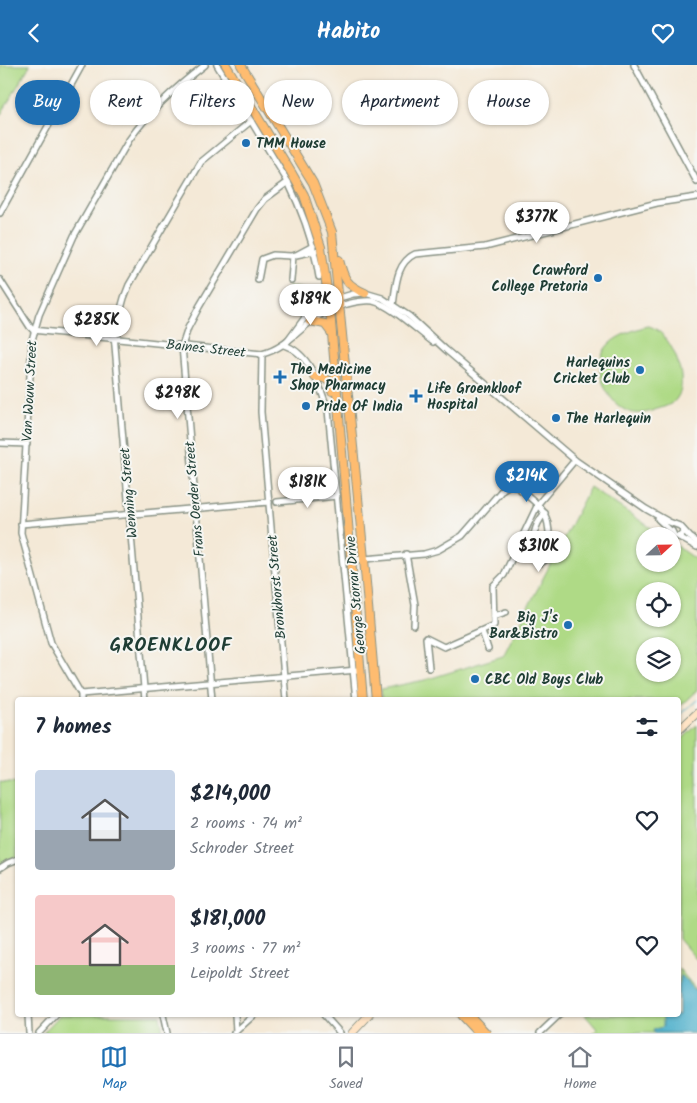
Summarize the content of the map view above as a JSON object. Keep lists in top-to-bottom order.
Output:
{
  "streets": {
    "main road": ["George Storrar Drive"],
    "street": [
      "Baines Street",
      "Van Wouw Street",
      "Wenning Street",
      "Frans Oerder Street",
      "Bronkhorst Street"
    ]
  },
  "crossings": [
    ["Baines Street", "Van Wouw Street"],
    ["Baines Street", "Wenning Street"],
    ["Baines Street", "Frans Oerder Street"],
    ["Baines Street", "Bronkhorst Street"],
    ["Baines Street", "George Storrar Drive"]
  ],
  "districts": ["GROENKLOOF"],
  "places": {
    "other": [
      "TMM House",
      "Crawford College Pretoria",
      "Harlequins Cricket Club",
      "Pride Of India",
      "The Harlequin",
      "Big J's Bar&Bistro",
      "CBC Old Boys Club"
    ],
    "health": ["The Medicine Shop Pharmacy", "Life Groenkloof Hospital"]
  },
  "north": "right",
  "page": {
    "header": "Habito",
    "chip": [
      "Buy",
      "Rent",
      "Filters",
      "New",
      "Apartment",
      "House"
    ],
    "price": [
      "$377K",
      "$189K",
      "$285K",
      "$298K",
      "$214K",
      "$181K",
      "$310K"
    ],
    "heading": "7 homes",
    "list": [
      {
        "name": "$214,000",
        "note": "2 rooms · 74 m² · Schroder Street"
      },
      {
        "name": "$181,000",
        "note": "3 rooms · 77 m² · Leipoldt Street"
      }
    ],
    "tabs": ["Map", "Saved", "Home"]
  }
}
